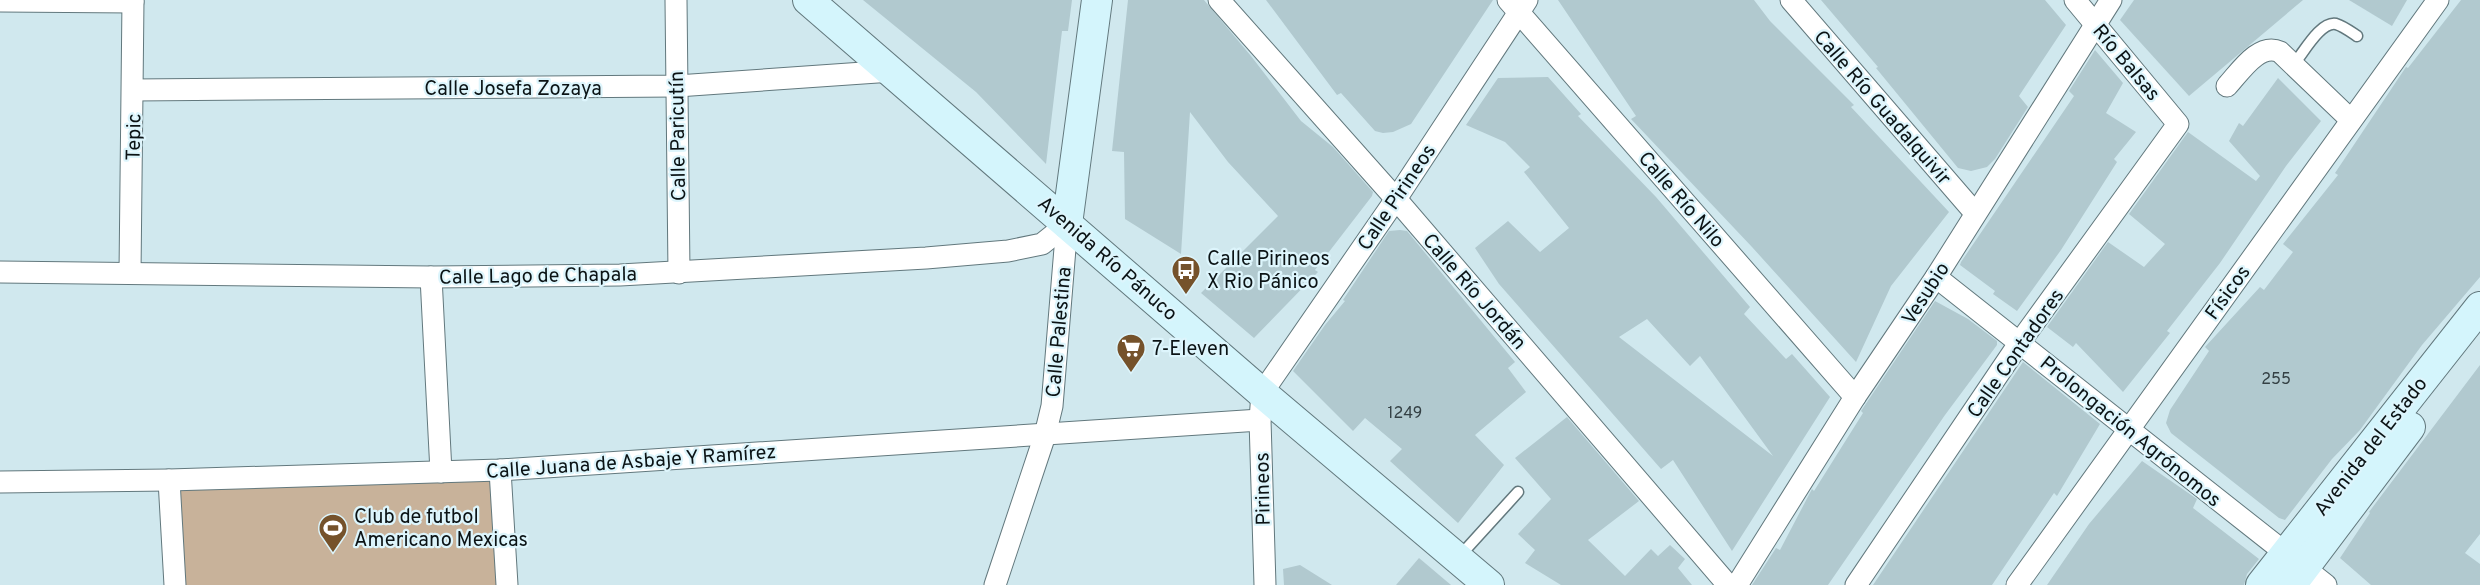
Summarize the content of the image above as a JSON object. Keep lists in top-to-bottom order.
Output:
{
  "streets": {
    "street": [
      "Río Balsas",
      "Calle Josefa Zozaya",
      "Calle Río Guadalquivir",
      "Calle Paricutín",
      "Tepic",
      "Calle Pirineos",
      "Calle Río Nilo",
      "Avenida Río Pánuco",
      "Calle Lago de Chapala",
      "Calle Río Jordán",
      "Físicos",
      "Vesubio",
      "Calle Palestina",
      "Calle Contadores",
      "Prolongación Agrónomos",
      "Avenida del Estado",
      "Calle Juana de Asbaje Y Ramírez",
      "Pirineos"
    ]
  },
  "crossings": [
    ["Río Balsas", "Vesubio"],
    ["Río Balsas", "Calle Contadores"],
    ["Calle Josefa Zozaya", "Calle Paricutín"],
    ["Calle Josefa Zozaya", "Tepic"],
    ["Calle Josefa Zozaya", "Avenida Río Pánuco"],
    ["Calle Río Guadalquivir", "Vesubio"],
    ["Calle Paricutín", "Calle Lago de Chapala"],
    ["Tepic", "Calle Lago de Chapala"],
    ["Calle Pirineos", "Calle Río Nilo"],
    ["Calle Pirineos", "Avenida Río Pánuco"],
    ["Calle Pirineos", "Calle Río Jordán"],
    ["Calle Pirineos", "Calle Juana de Asbaje Y Ramírez"],
    ["Calle Pirineos", "Pirineos"],
    ["Calle Río Nilo", "Vesubio"],
    ["Avenida Río Pánuco", "Calle Lago de Chapala"],
    ["Avenida Río Pánuco", "Calle Palestina"],
    ["Avenida Río Pánuco", "Calle Juana de Asbaje Y Ramírez"],
    ["Avenida Río Pánuco", "Pirineos"],
    ["Calle Lago de Chapala", "Calle Palestina"],
    ["Físicos", "Prolongación Agrónomos"],
    ["Vesubio", "Prolongación Agrónomos"],
    ["Calle Palestina", "Calle Juana de Asbaje Y Ramírez"],
    ["Calle Contadores", "Prolongación Agrónomos"],
    ["Prolongación Agrónomos", "Avenida del Estado"],
    ["Calle Juana de Asbaje Y Ramírez", "Pirineos"]
  ],
  "places": {
    "bus stop": ["Calle Pirineos X Rio Pánico"],
    "supermarket": ["7-Eleven"],
    "sports": ["Club de futbol Americano Mexicas"]
  },
  "house_numbers": ["255", "1249"]
}
